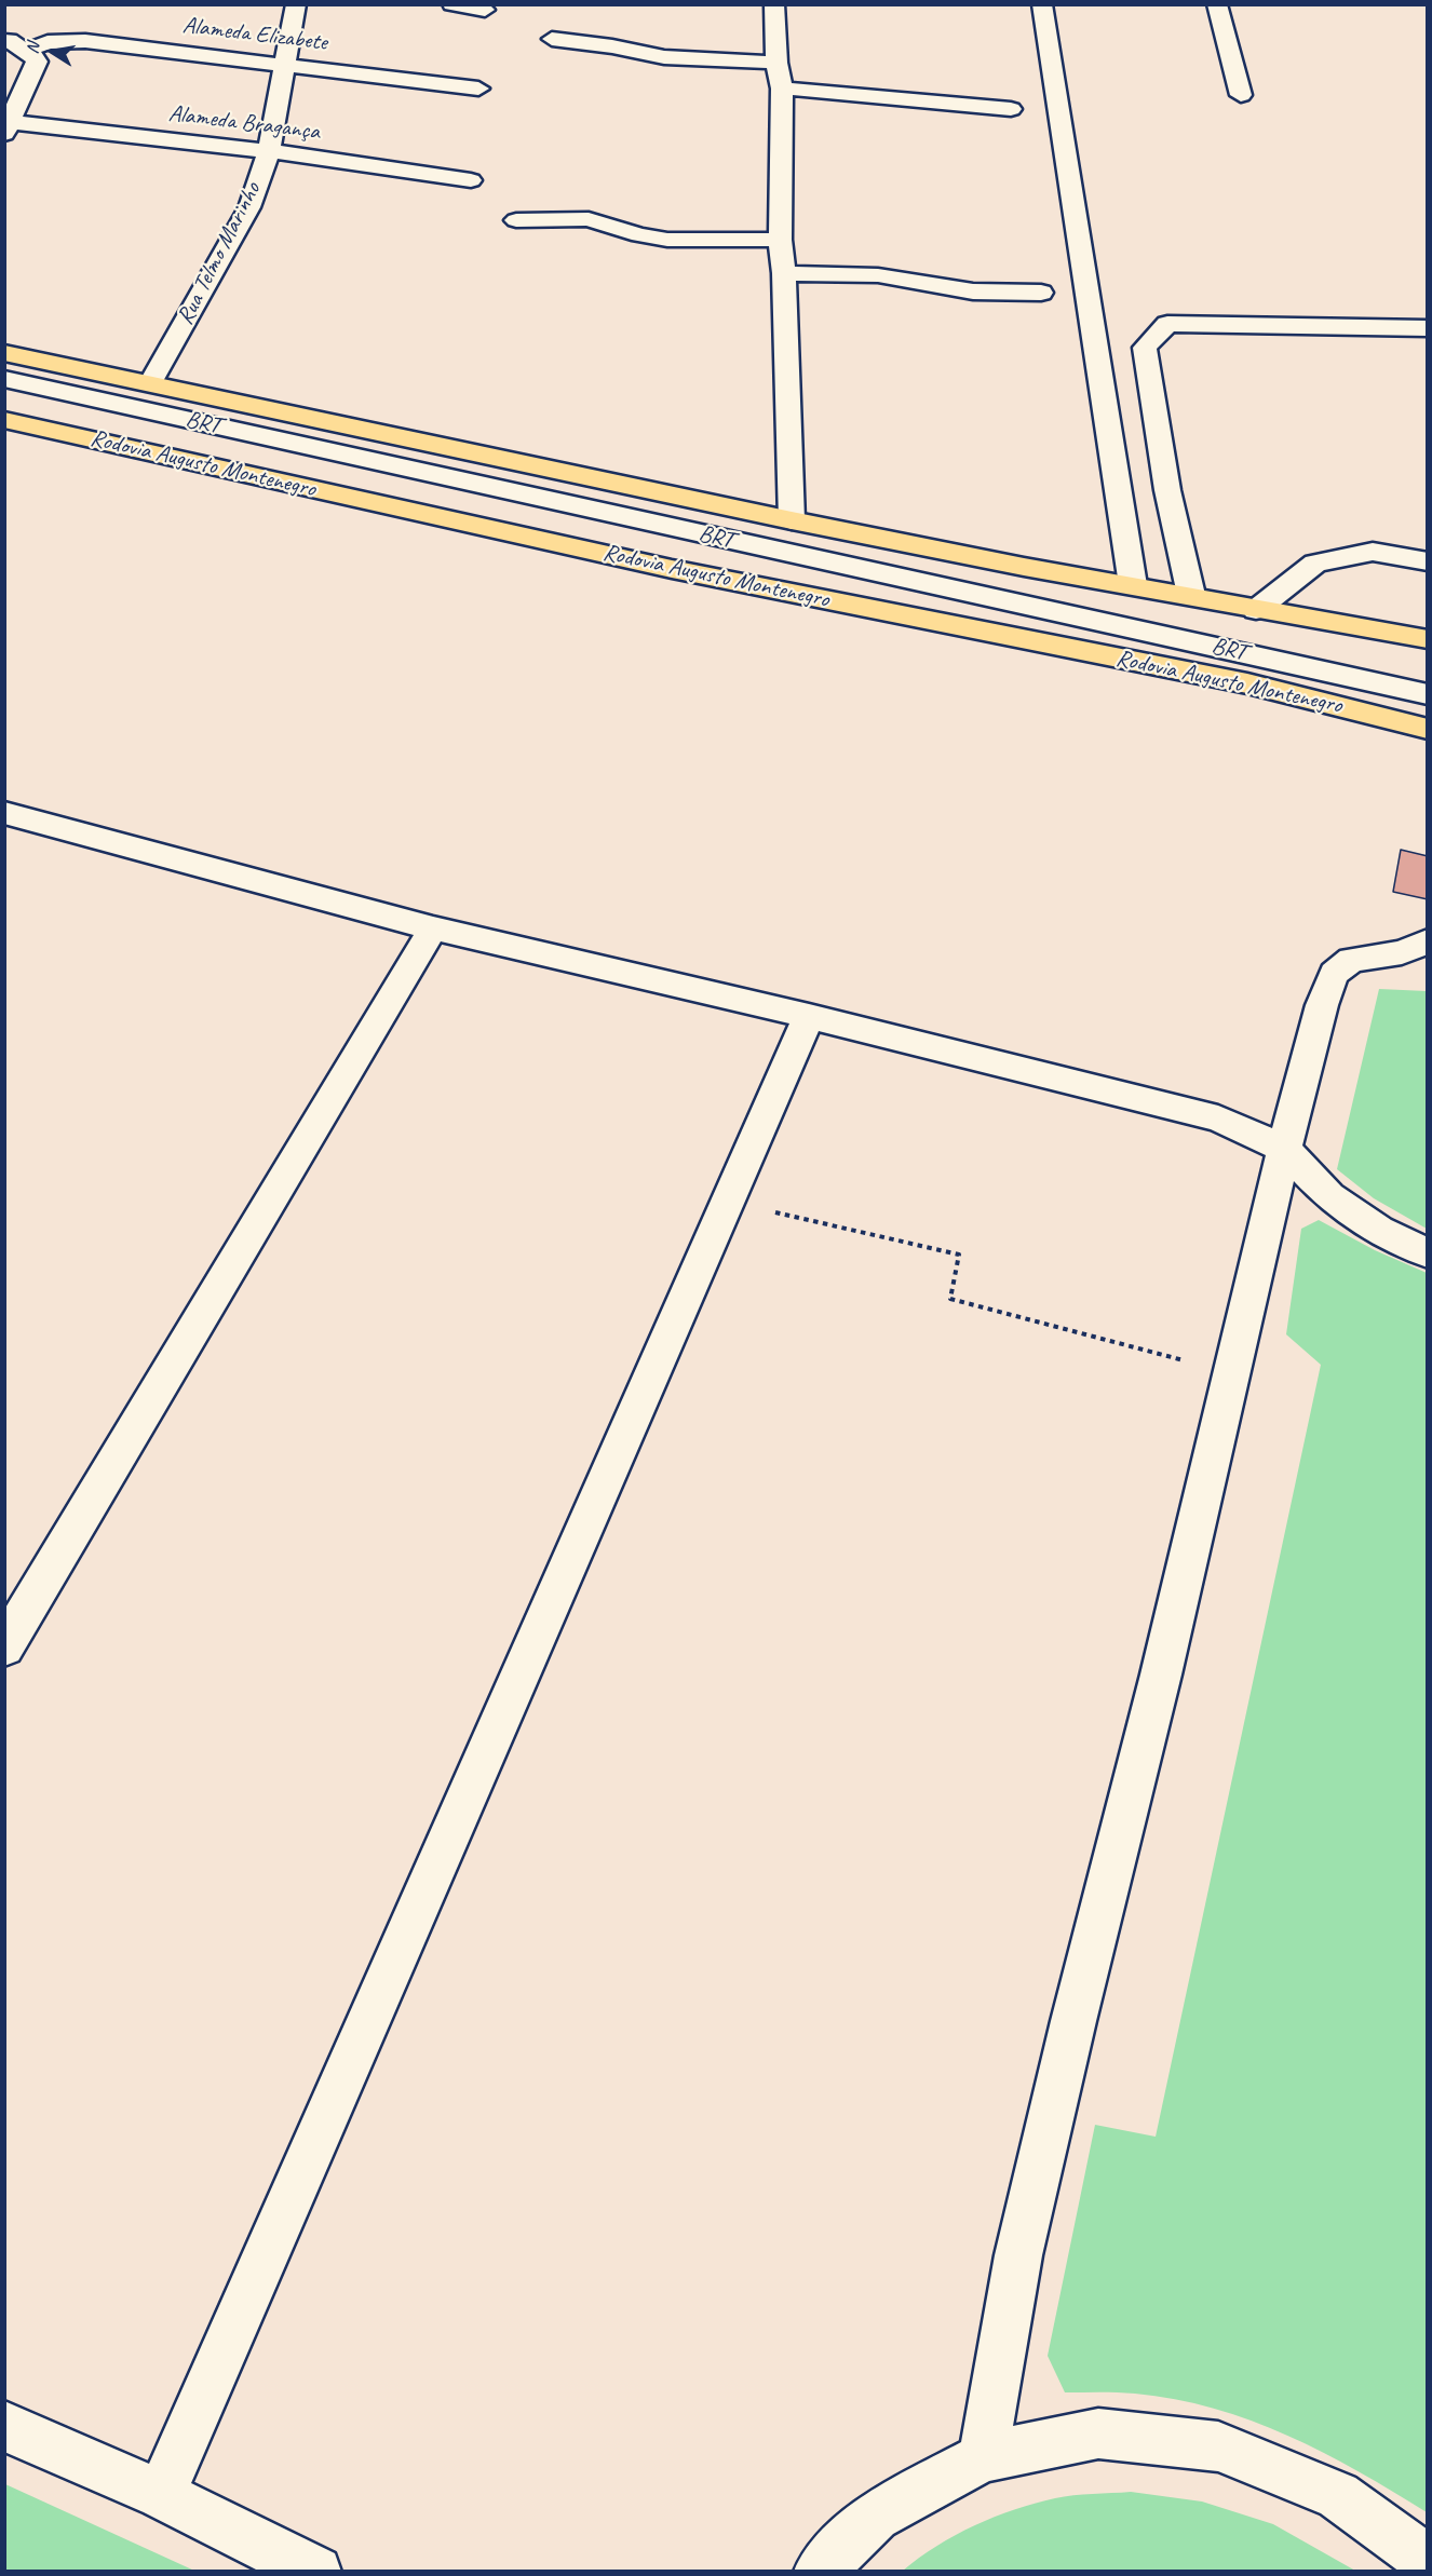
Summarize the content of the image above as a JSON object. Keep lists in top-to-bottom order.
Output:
{
  "streets": {
    "main road": ["Rodovia Augusto Montenegro"],
    "street": [
      "Alameda Elizabete",
      "Alameda Bragança",
      "Rua Telmo Marinho",
      "BRT"
    ]
  },
  "crossings": [
    ["Alameda Elizabete", "Rua Telmo Marinho"],
    ["Alameda Bragança", "Rua Telmo Marinho"]
  ],
  "north": "left"
}
